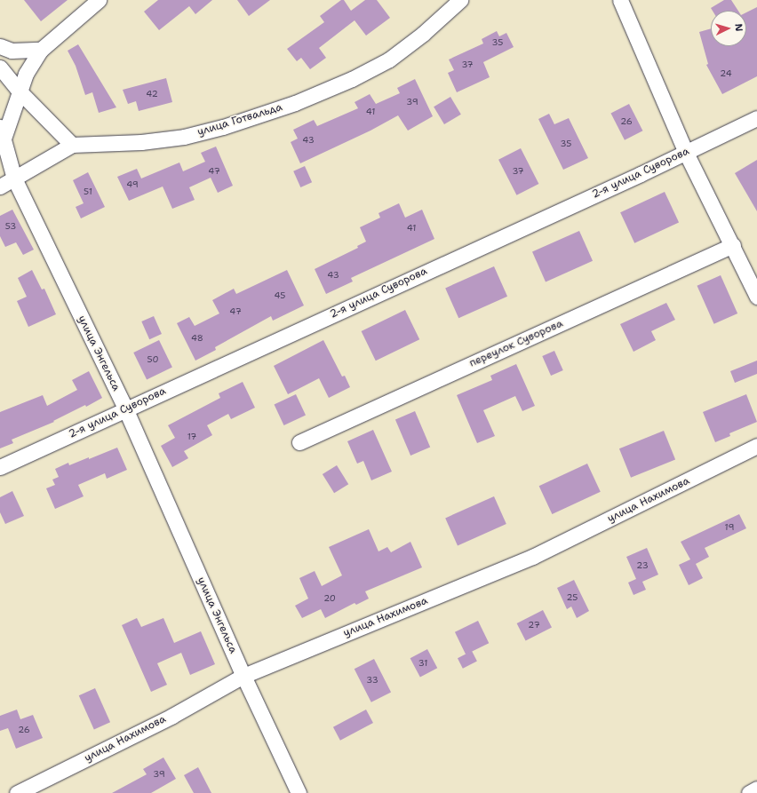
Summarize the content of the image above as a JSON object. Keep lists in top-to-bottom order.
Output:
{
  "streets": {
    "street": [
      "улица Готвальда",
      "2-я улица Суворова",
      "переулок Суворова",
      "улица Энгельса",
      "улица Нахимова"
    ]
  },
  "crossings": [
    ["улица Готвальда", "улица Энгельса"],
    ["2-я улица Суворова", "улица Энгельса"],
    ["улица Энгельса", "улица Нахимова"]
  ],
  "house_numbers": [
    "35",
    "37",
    "24",
    "42",
    "39",
    "41",
    "26",
    "43",
    "35",
    "47",
    "37",
    "49",
    "51",
    "53",
    "41",
    "43",
    "45",
    "47",
    "48",
    "50",
    "17",
    "19",
    "23",
    "25",
    "20",
    "27",
    "31",
    "33",
    "26",
    "39"
  ],
  "north": "right"
}
